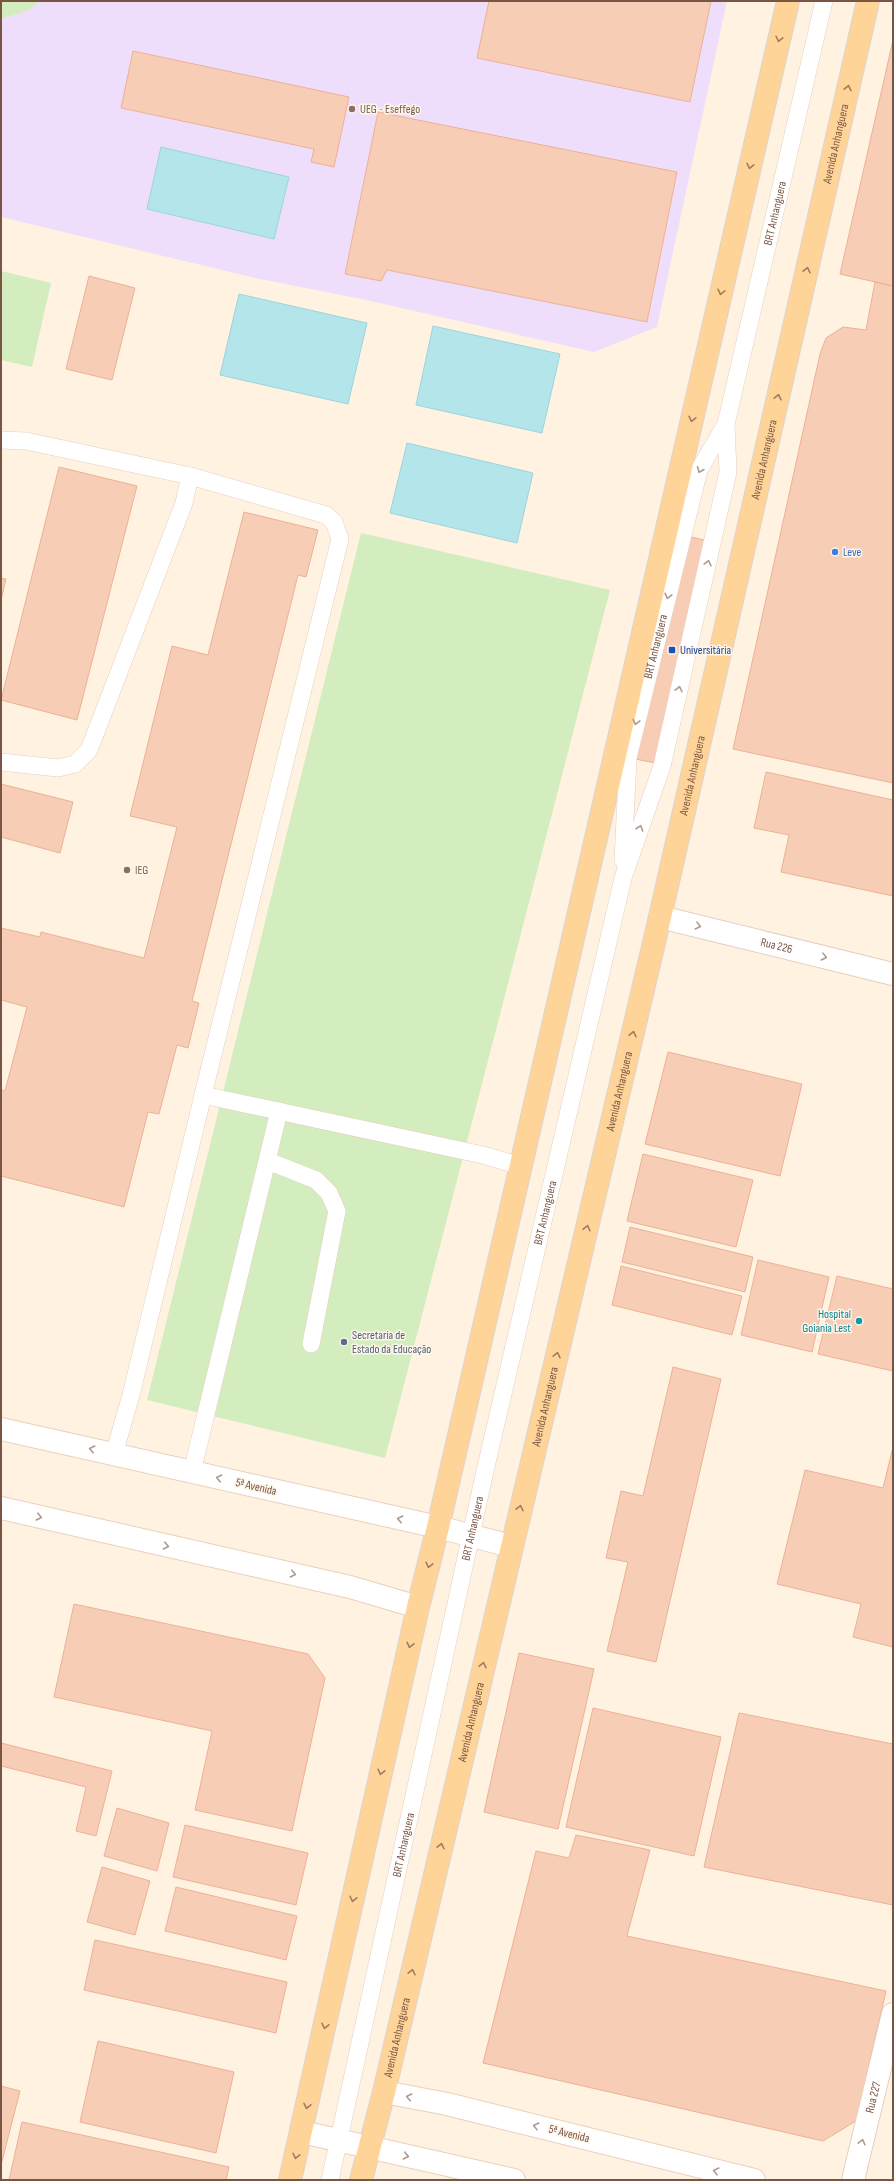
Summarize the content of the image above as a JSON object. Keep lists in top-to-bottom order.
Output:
{
  "streets": {
    "main road": [
      "Avenida Anhanguera",
      "Rua 226",
      "5ª Avenida",
      "Rua 227"
    ],
    "lane": ["BRT Anhanguera"]
  },
  "crossings": [
    ["Avenida Anhanguera", "Rua 226"],
    ["Avenida Anhanguera", "5ª Avenida"],
    ["BRT Anhanguera", "5ª Avenida"]
  ],
  "one_way": ["Rua 226", "Rua 227"],
  "places": {
    "other": [
      "UEG - Eseffego",
      "Leve",
      "IEG",
      "Hospital Goiania Lest",
      "Secretaria de Estado da Educação"
    ],
    "transit": ["Universitária"]
  }
}
